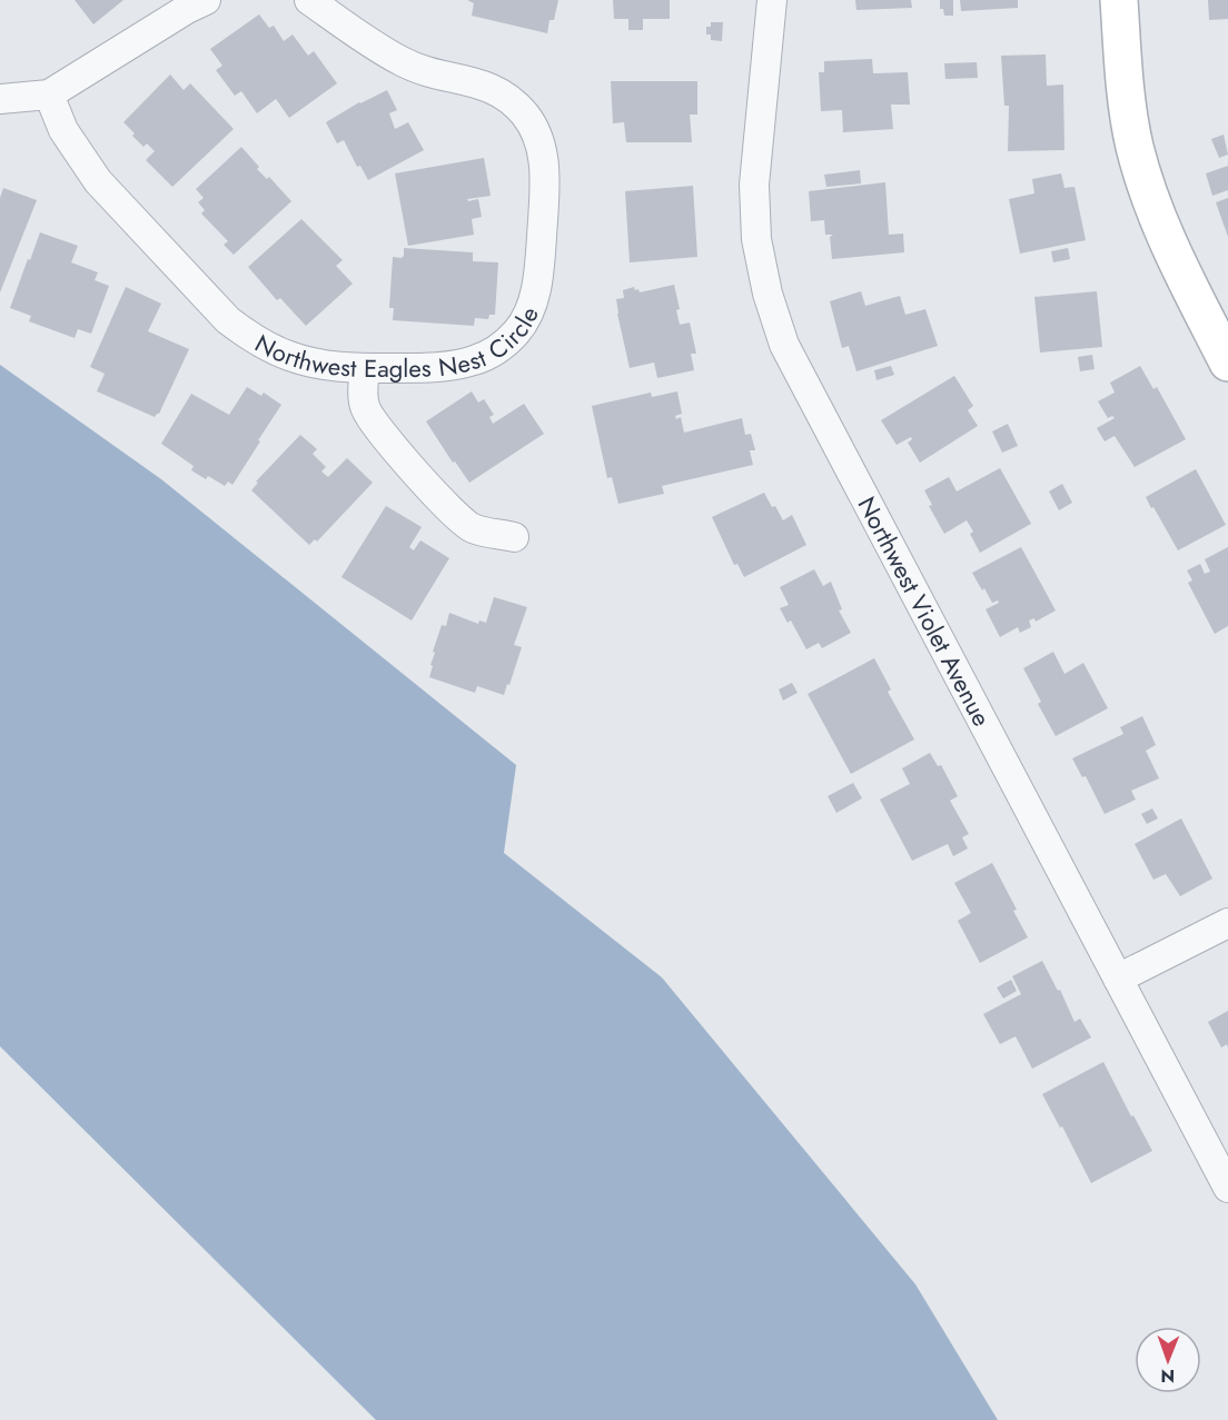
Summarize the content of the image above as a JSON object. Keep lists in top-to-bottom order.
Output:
{
  "streets": {
    "street": ["Northwest Eagles Nest Circle", "Northwest Violet Avenue"]
  },
  "north": "bottom"
}
